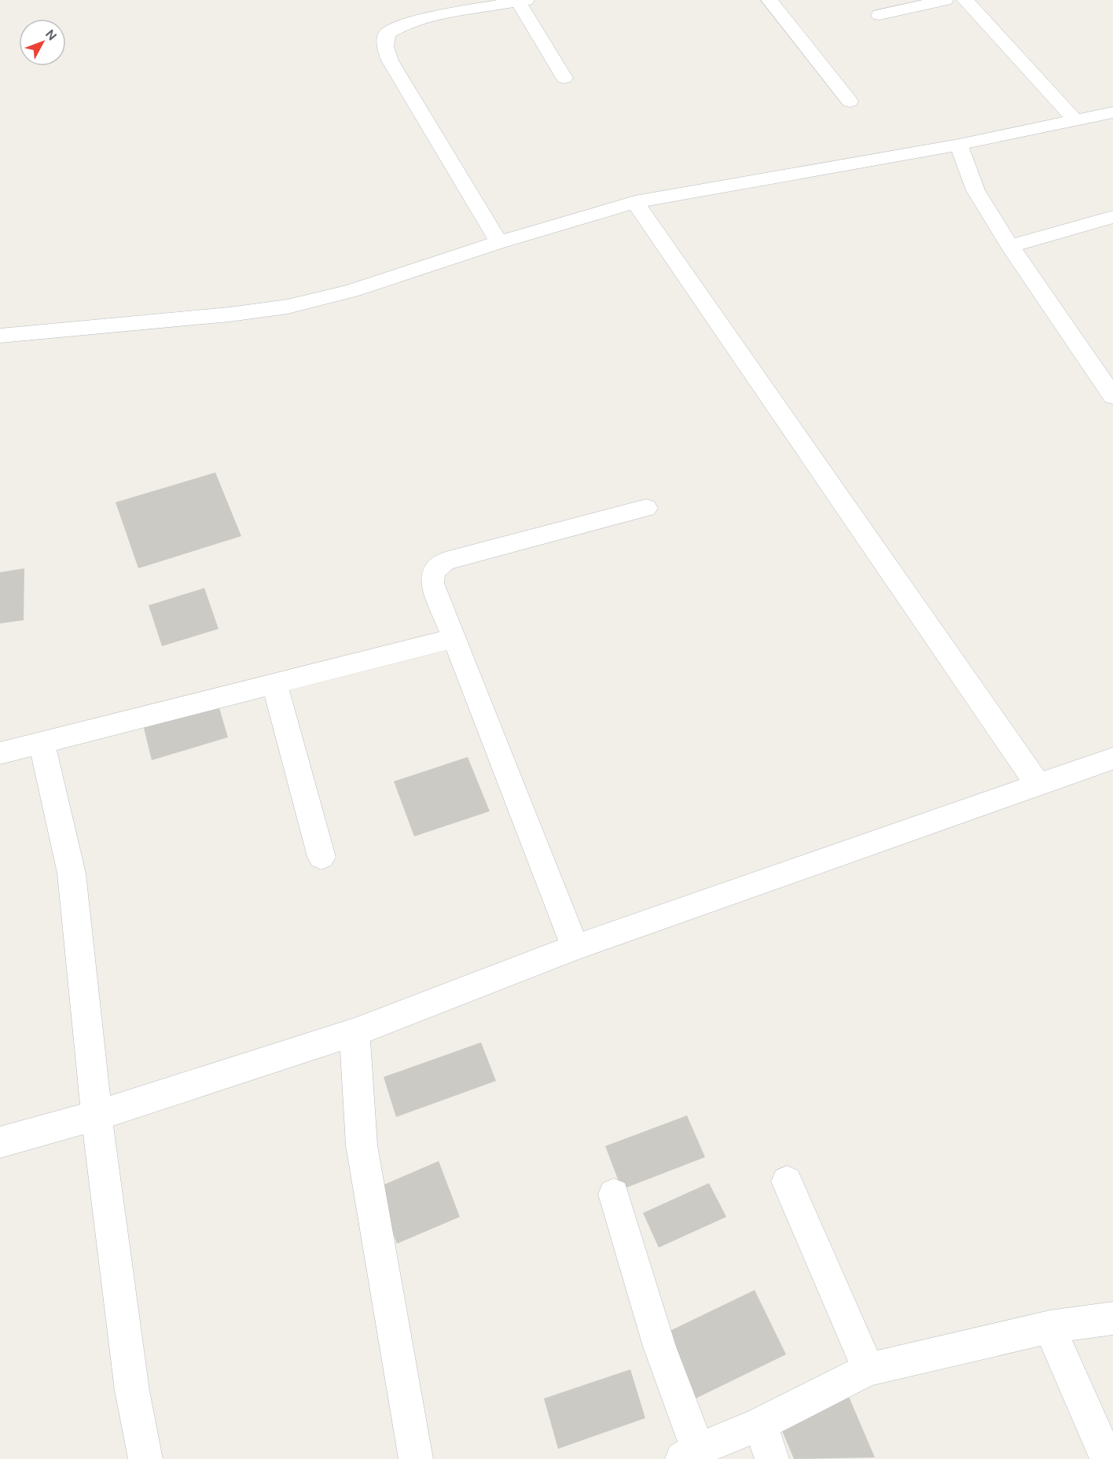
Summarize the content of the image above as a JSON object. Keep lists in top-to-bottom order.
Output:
{
  "north": "top right"
}
